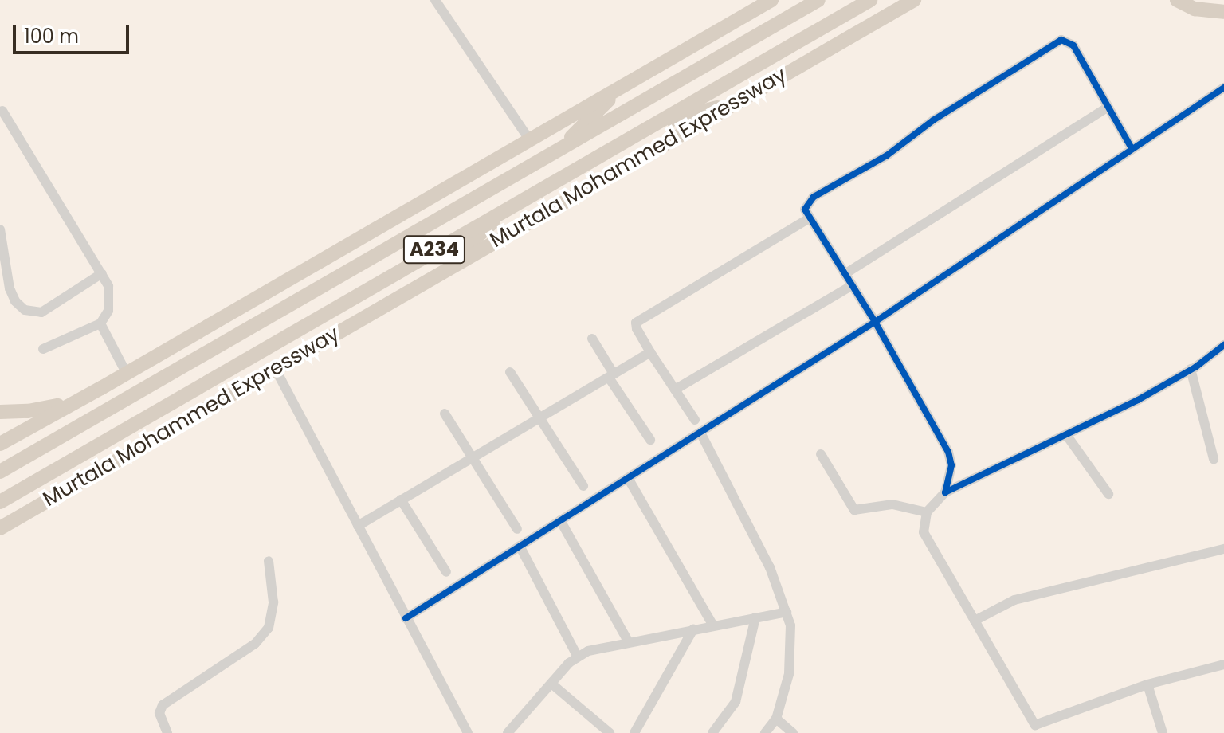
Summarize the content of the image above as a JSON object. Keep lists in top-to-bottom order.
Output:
{
  "streets": {
    "highway": ["Murtala Mohammed Expressway", "A234"]
  },
  "scale_bar": "100 m"
}
